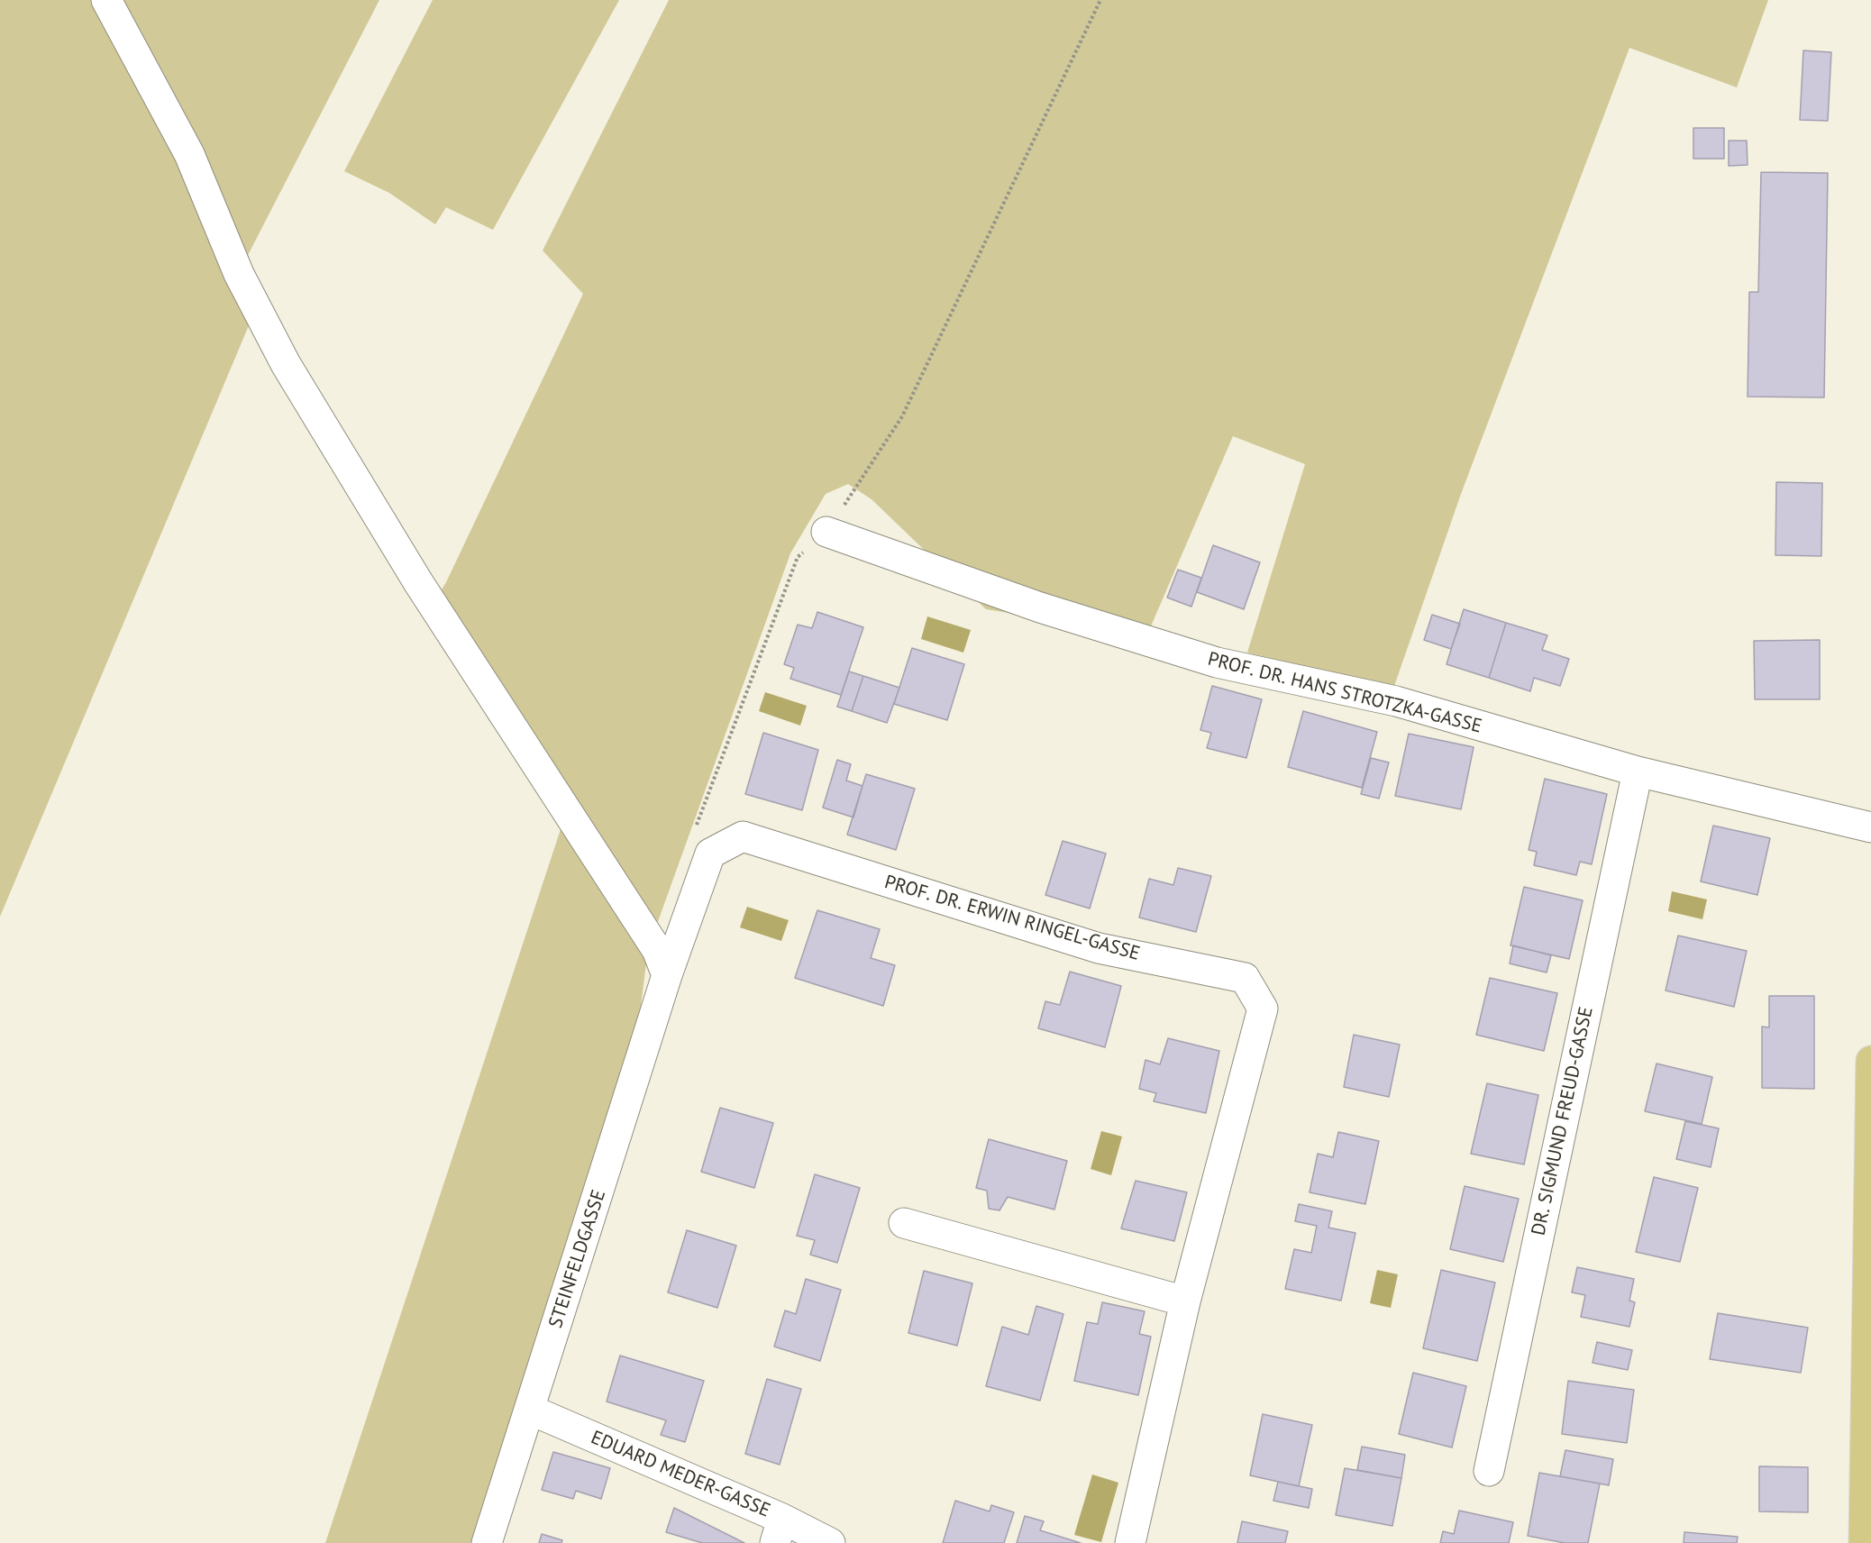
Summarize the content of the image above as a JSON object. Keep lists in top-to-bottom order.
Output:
{
  "streets": {
    "street": [
      "PROF. DR. HANS STROTZKA-GASSE",
      "PROF. DR. ERWIN RINGEL-GASSE",
      "DR. SIGMUND FREUD-GASSE",
      "STEINFELDGASSE",
      "EDUARD MEDER-GASSE"
    ]
  },
  "crossings": [
    ["PROF. DR. HANS STROTZKA-GASSE", "DR. SIGMUND FREUD-GASSE"],
    ["PROF. DR. ERWIN RINGEL-GASSE", "STEINFELDGASSE"],
    ["STEINFELDGASSE", "EDUARD MEDER-GASSE"]
  ]
}
